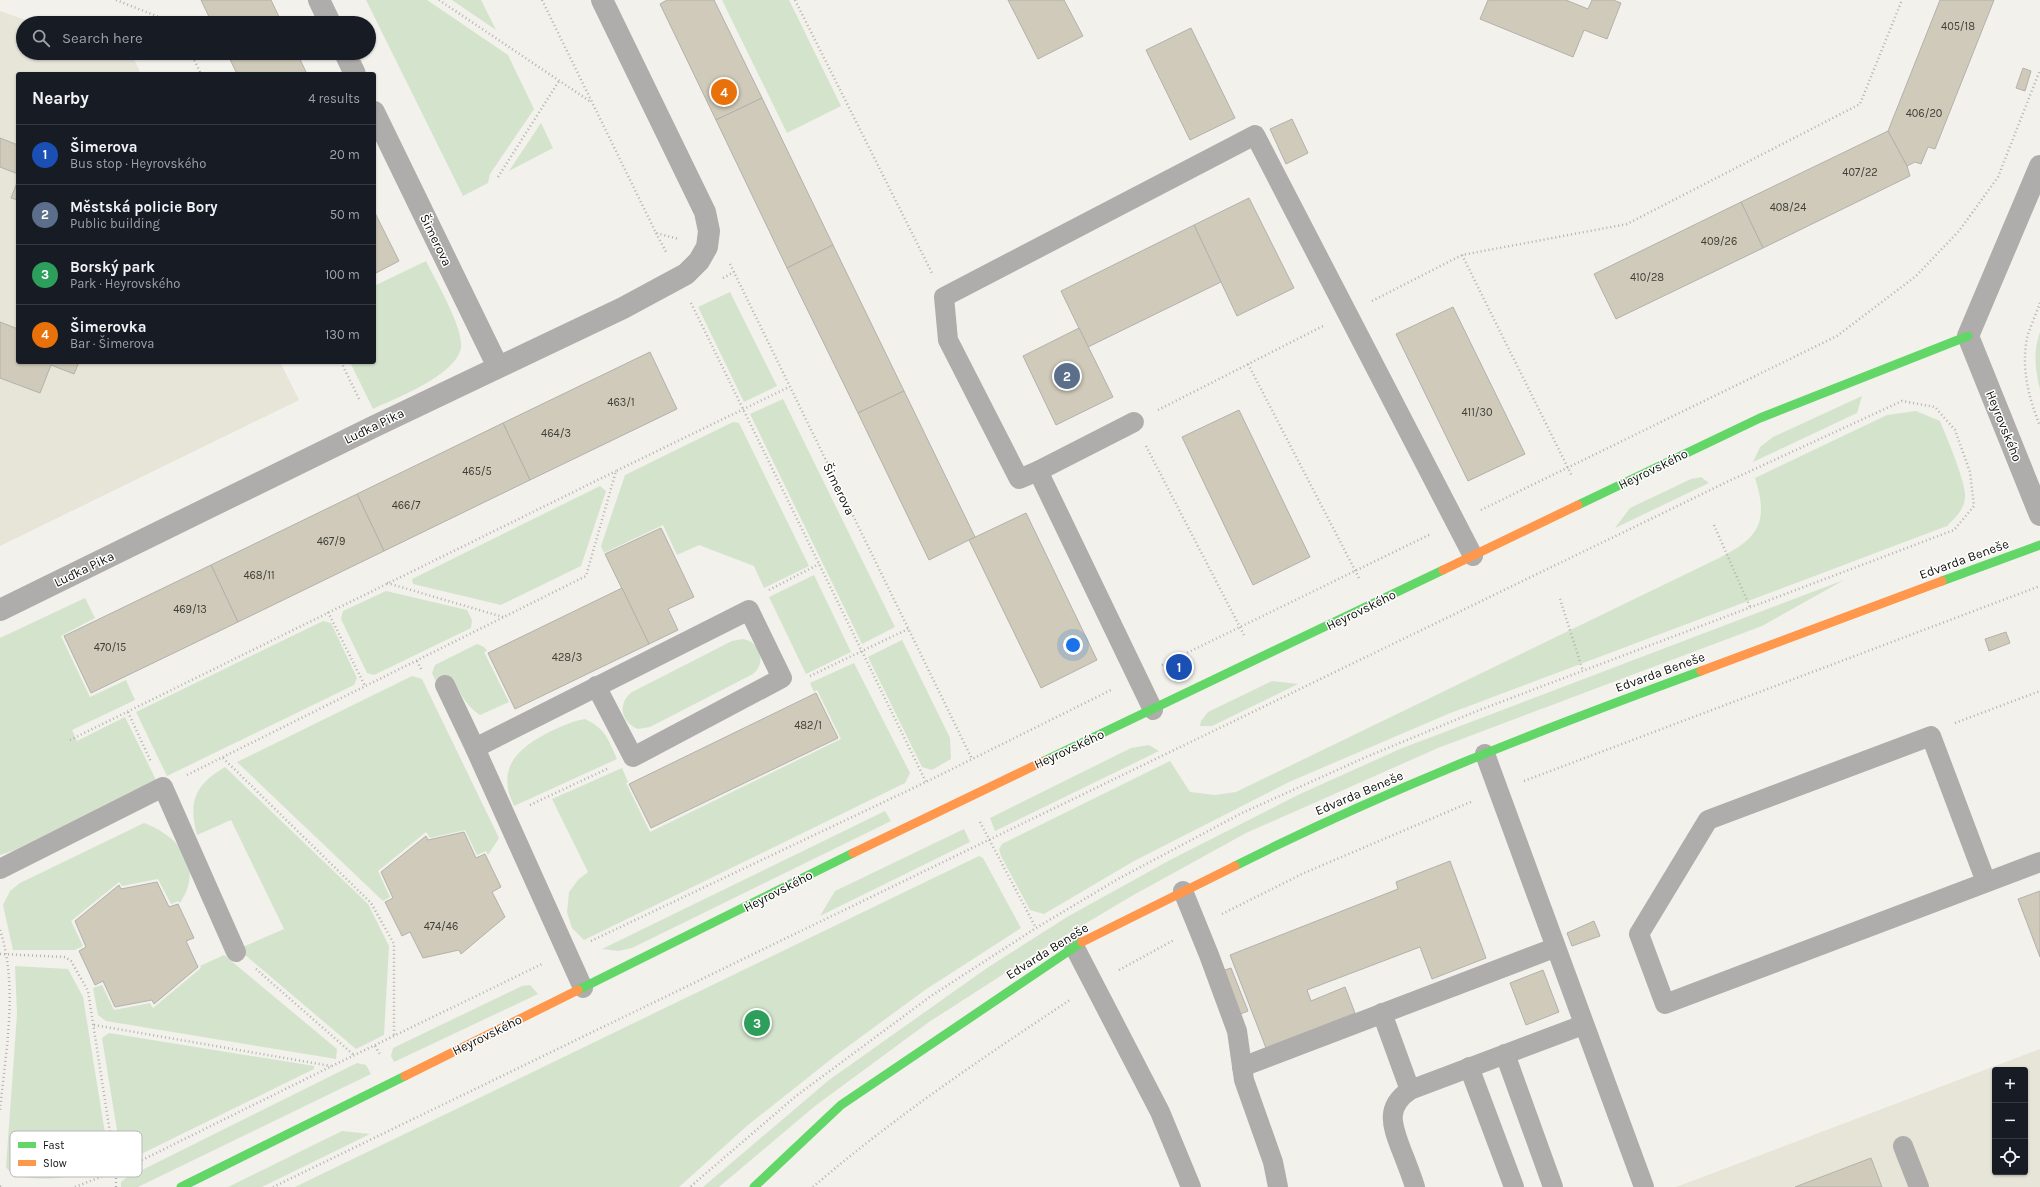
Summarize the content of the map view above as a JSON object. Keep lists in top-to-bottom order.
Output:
{
  "streets": {
    "street": [
      "Šimerova",
      "Luďka Pika",
      "Heyrovského",
      "Edvarda Beneše"
    ]
  },
  "crossings": [
    ["Šimerova", "Luďka Pika"],
    ["Šimerova", "Heyrovského"]
  ],
  "house_numbers": [
    "405/18",
    "406/20",
    "407/22",
    "408/24",
    "409/26",
    "410/28",
    "463/1",
    "411/30",
    "464/3",
    "465/5",
    "466/7",
    "467/9",
    "468/11",
    "469/13",
    "470/15",
    "428/3",
    "482/1",
    "474/46"
  ],
  "legend": ["Fast", "Slow"],
  "page": {
    "search": "Search here",
    "heading": ["Nearby", "4 results"],
    "pins": [
      "4",
      "2",
      "1",
      "3"
    ],
    "list": [
      {
        "mark": "1",
        "name": "Šimerova",
        "note": "Bus stop · Heyrovského",
        "value": "20 m"
      },
      {
        "mark": "2",
        "name": "Městská policie Bory",
        "note": "Public building",
        "value": "50 m"
      },
      {
        "mark": "3",
        "name": "Borský park",
        "note": "Park · Heyrovského",
        "value": "100 m"
      },
      {
        "mark": "4",
        "name": "Šimerovka",
        "note": "Bar · Šimerova",
        "value": "130 m"
      }
    ],
    "map_buttons": ["+", "−"]
  }
}
